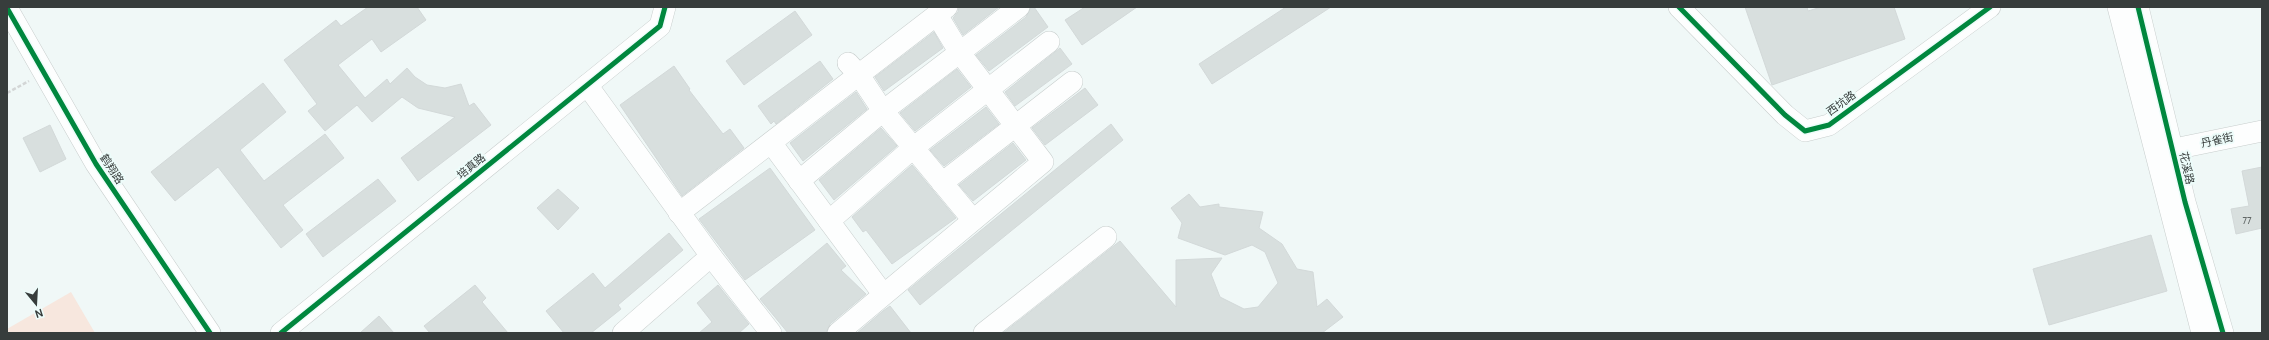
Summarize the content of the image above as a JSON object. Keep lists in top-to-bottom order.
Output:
{
  "streets": {
    "street": [
      "西坑路",
      "丹雀街",
      "培真路",
      "花溪路",
      "鹤翔路"
    ]
  },
  "crossings": [
    ["丹雀街", "花溪路"]
  ],
  "house_numbers": ["77"],
  "north": "bottom"
}
